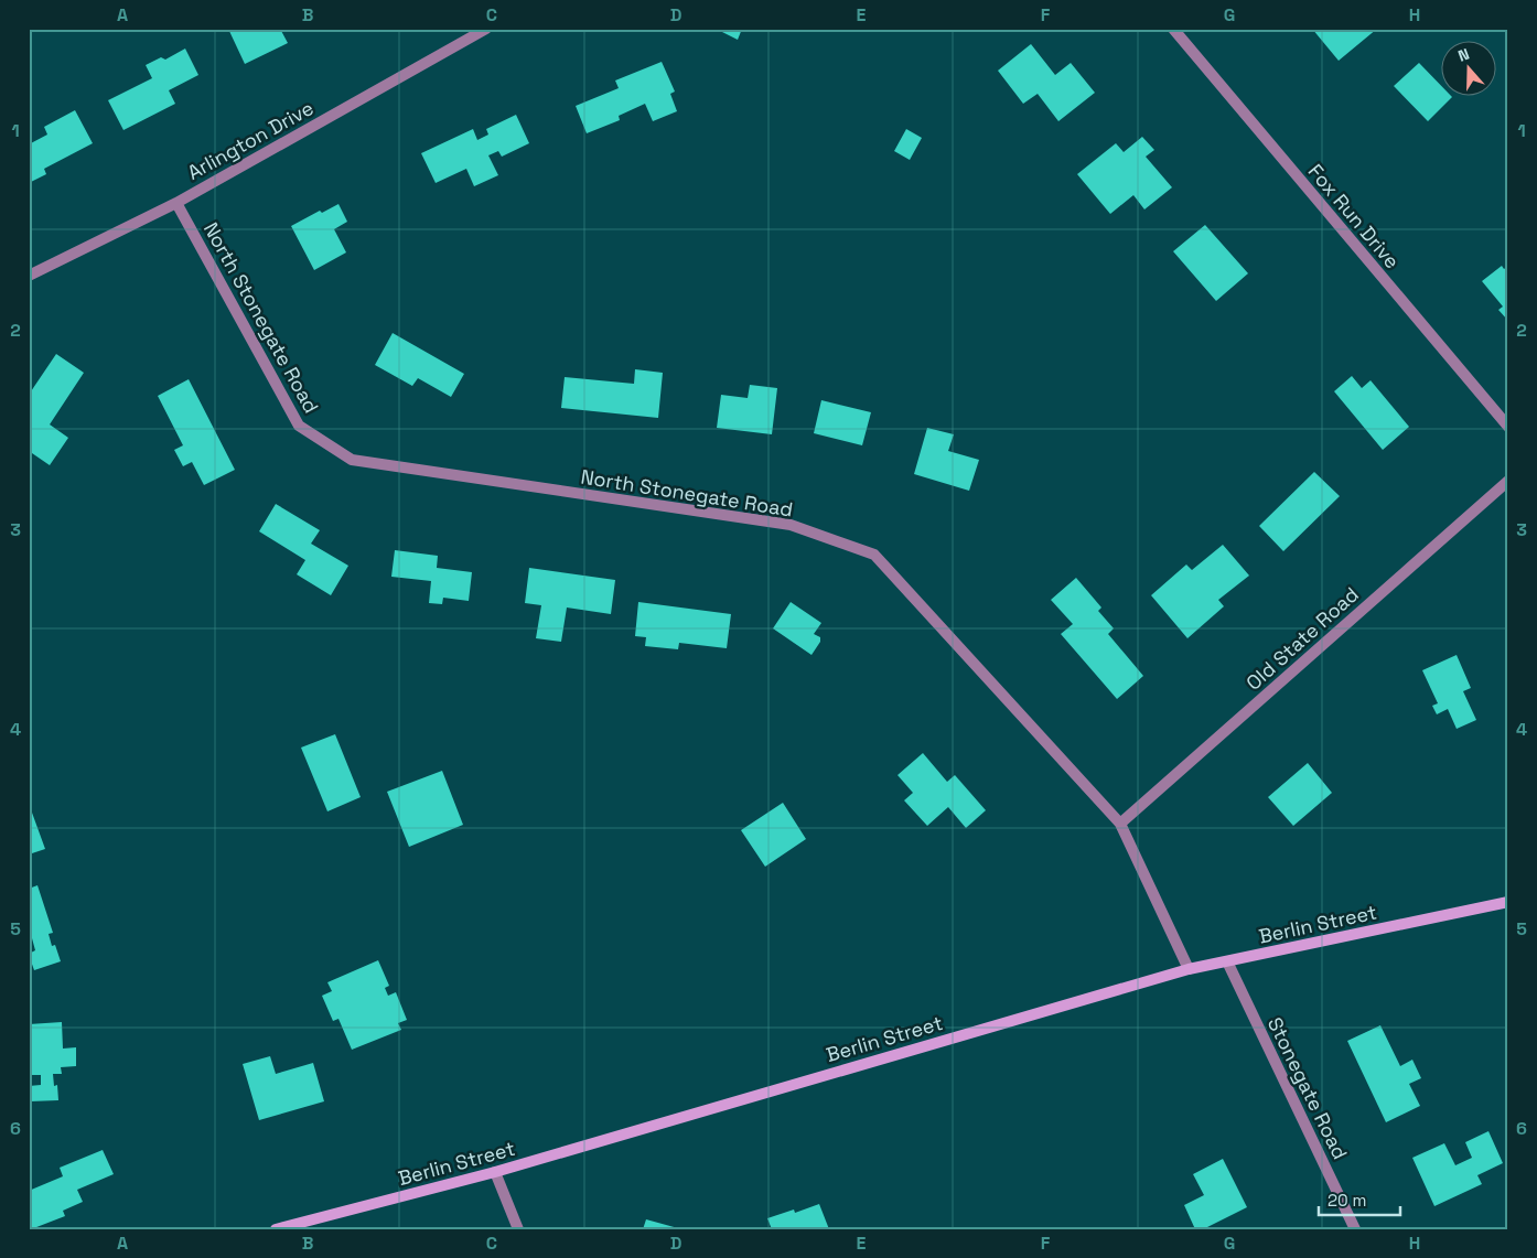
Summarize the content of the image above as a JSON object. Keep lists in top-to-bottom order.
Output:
{
  "streets": {
    "main road": ["Berlin Street"],
    "street": [
      "Arlington Drive",
      "Fox Run Drive",
      "North Stonegate Road",
      "Old State Road",
      "Stonegate Road"
    ]
  },
  "crossings": [
    ["Arlington Drive", "North Stonegate Road"],
    ["North Stonegate Road", "Old State Road"],
    ["North Stonegate Road", "Berlin Street"],
    ["Berlin Street", "Stonegate Road"]
  ],
  "scale_bar": "20 m",
  "north": "top",
  "grid": {
    "columns": [
      "A",
      "B",
      "C",
      "D",
      "E",
      "F",
      "G",
      "H"
    ],
    "rows": [
      "1",
      "2",
      "3",
      "4",
      "5",
      "6"
    ]
  }
}
